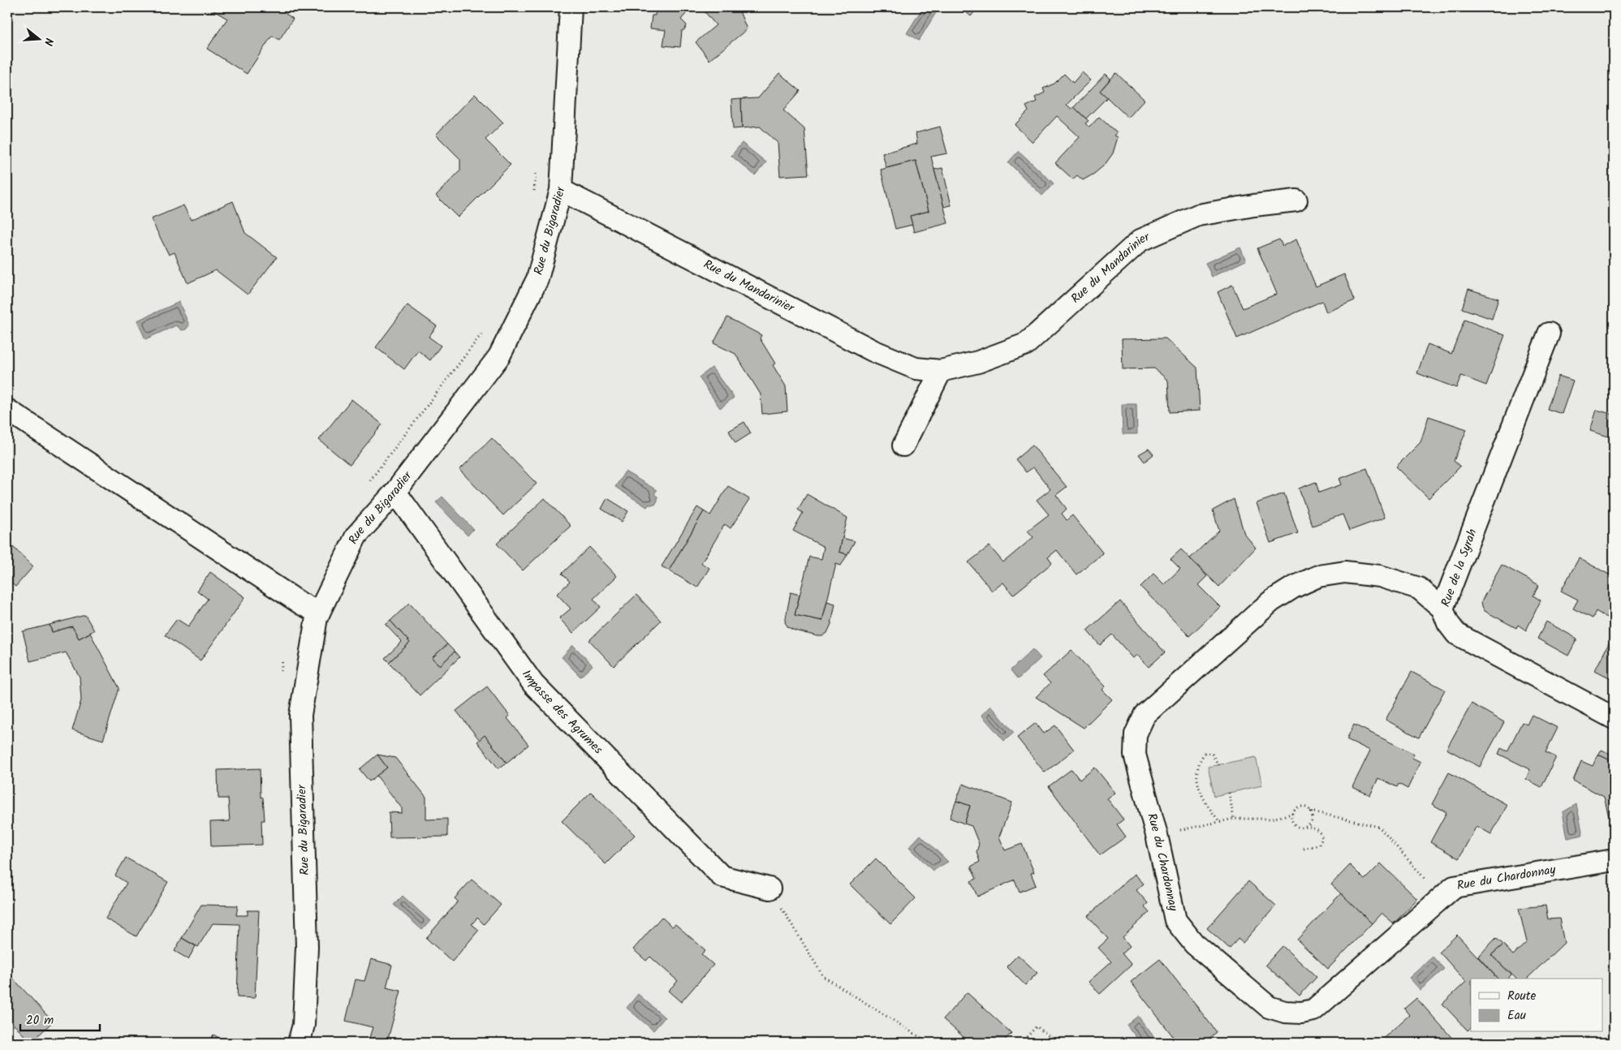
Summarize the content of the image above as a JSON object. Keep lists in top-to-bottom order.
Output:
{
  "streets": {
    "street": [
      "Rue du Bigaradier",
      "Rue du Mandarinier",
      "Rue de la Syrah",
      "Impasse des Agrumes",
      "Rue du Chardonnay"
    ]
  },
  "crossings": [
    ["Rue du Bigaradier", "Rue du Mandarinier"],
    ["Rue du Bigaradier", "Impasse des Agrumes"],
    ["Rue de la Syrah", "Rue du Chardonnay"]
  ],
  "legend": ["Route", "Eau"],
  "scale_bar": "20 m",
  "north": "right"
}
